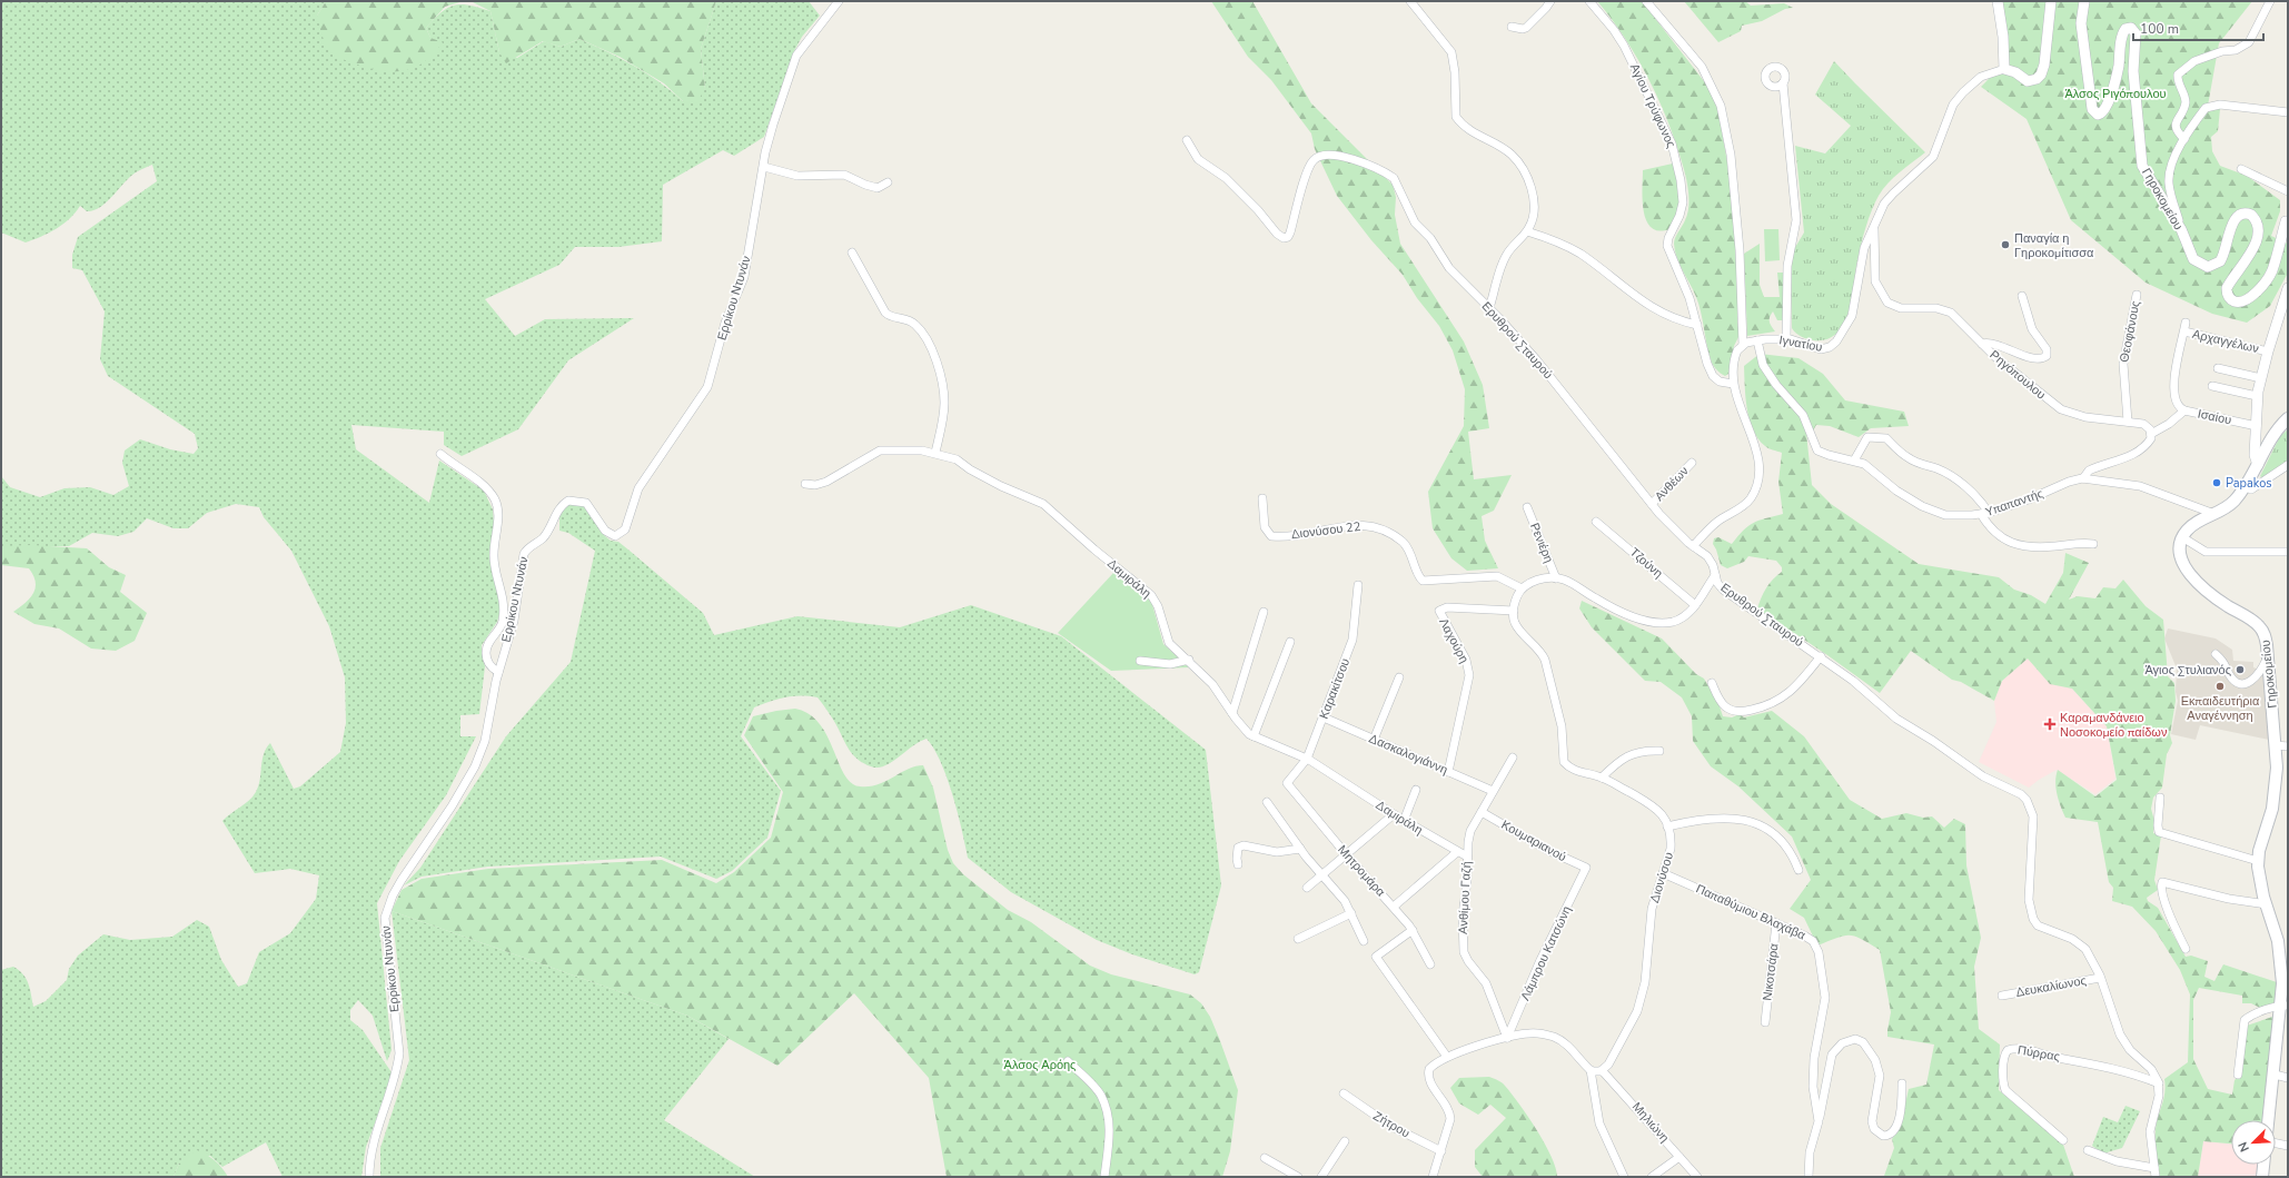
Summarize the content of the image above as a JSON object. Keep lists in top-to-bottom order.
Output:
{
  "streets": {
    "main road": ["Γηροκομείου"],
    "street": [
      "Αγίου Τρύφωνος",
      "Ερρίκου Ντυνάν",
      "Θεοφάνους",
      "Ερυθρού Σταυρού",
      "Αρχαγγέλων",
      "Ιγνατίου",
      "Ρηγόπουλου",
      "Ισαίου",
      "Ανθέων",
      "Υπαπαντής",
      "Διονύσου 22",
      "Ρενιέρη",
      "Τζούνη",
      "Δαμιράλη",
      "Λαχούρη",
      "Καρακίτσου",
      "Δασκαλογιάννη",
      "Κουμαριανού",
      "Μητρομάρα",
      "Διονύσου",
      "Ανθίμου Γαζή",
      "Παπαθύμιου Βλαχάβα",
      "Λάμπρου Κατσώνη",
      "Νικοτσάρα",
      "Δευκαλίωνος",
      "Πύρρας",
      "Μηλιώνη",
      "Ζήτρου"
    ]
  },
  "crossings": [
    ["Θεοφάνους", "Ρηγόπουλου"],
    ["Ερυθρού Σταυρού", "Ανθέων"],
    ["Ερυθρού Σταυρού", "Δευκαλίωνος"],
    ["Ερυθρού Σταυρού", "Πύρρας"],
    ["Αρχαγγέλων", "Ισαίου"],
    ["Ιγνατίου", "Ρηγόπουλου"],
    ["Ιγνατίου", "Υπαπαντής"],
    ["Ρηγόπουλου", "Ισαίου"],
    ["Δαμιράλη", "Καρακίτσου"],
    ["Δαμιράλη", "Ανθίμου Γαζή"],
    ["Λαχούρη", "Δασκαλογιάννη"],
    ["Λαχούρη", "Διονύσου"],
    ["Καρακίτσου", "Δασκαλογιάννη"],
    ["Καρακίτσου", "Μητρομάρα"],
    ["Δασκαλογιάννη", "Ανθίμου Γαζή"],
    ["Κουμαριανού", "Ανθίμου Γαζή"],
    ["Κουμαριανού", "Λάμπρου Κατσώνη"],
    ["Διονύσου", "Παπαθύμιου Βλαχάβα"],
    ["Διονύσου", "Μηλιώνη"],
    ["Ανθίμου Γαζή", "Λάμπρου Κατσώνη"],
    ["Παπαθύμιου Βλαχάβα", "Νικοτσάρα"]
  ],
  "parks": ["Άλσος Ριγόπουλου", "Άλσος Αρόης"],
  "places": {
    "other": [
      "Παναγία η Γηροκομίτισσα",
      "Papakos",
      "Άγιος Στυλιανός",
      "Εκπαιδευτήρια Αναγέννηση"
    ],
    "health": ["Καραμανδάνειο Νοσοκομείο παίδων"]
  },
  "scale_bar": "100 m",
  "north": "bottom left"
}
